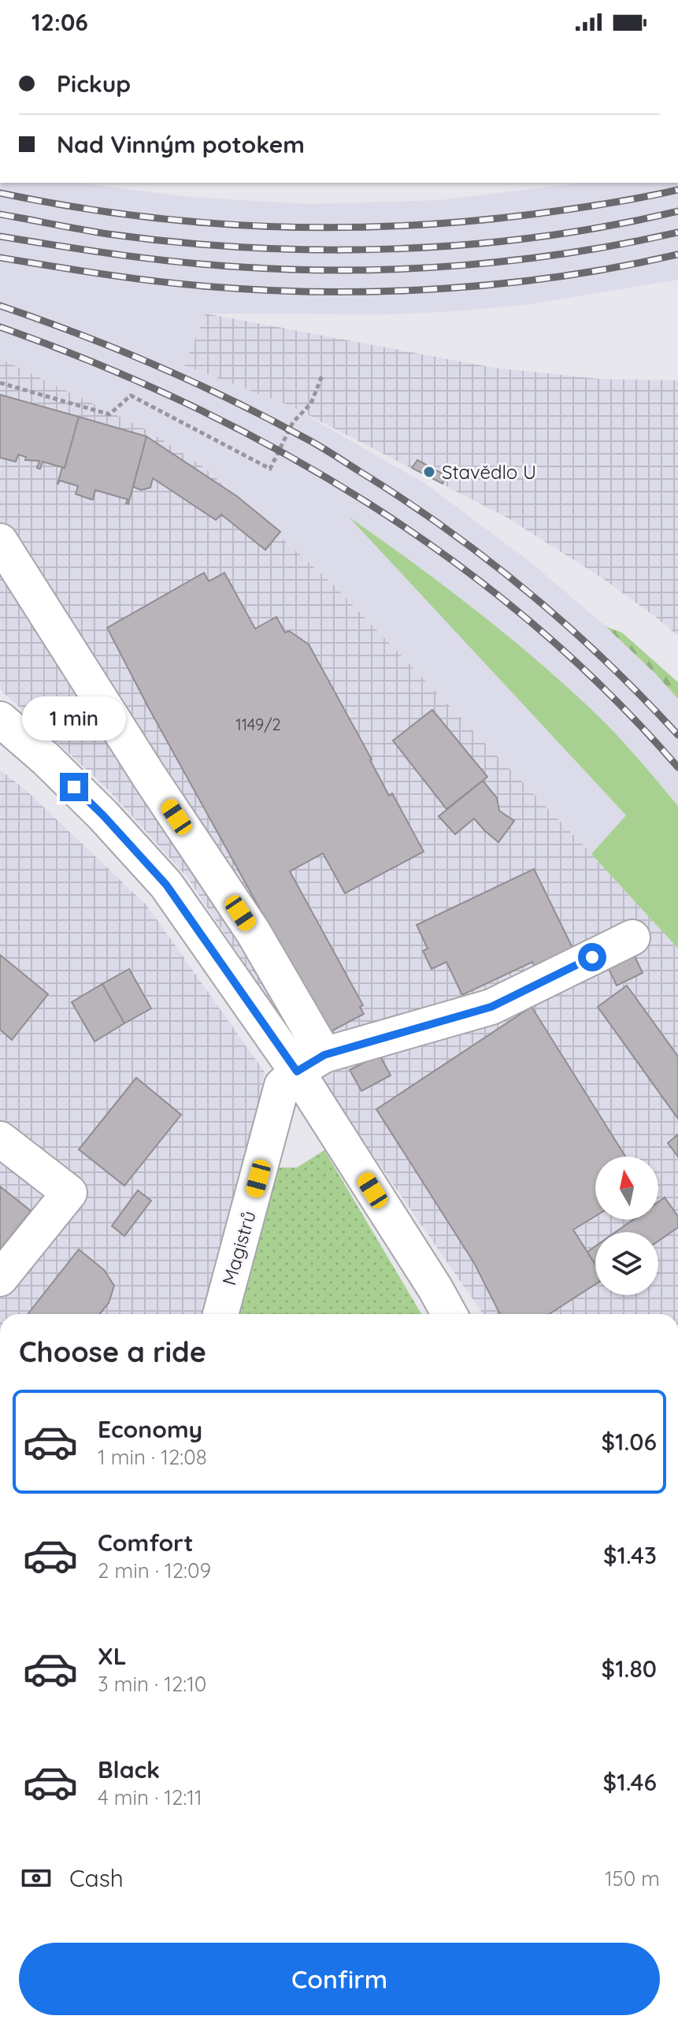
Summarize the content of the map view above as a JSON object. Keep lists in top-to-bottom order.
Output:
{
  "streets": {
    "street": ["Magistrů"]
  },
  "places": ["Stavědlo U"],
  "house_numbers": ["1149/2"],
  "north": "top",
  "page": {
    "status": "12:06",
    "banner": ["Pickup", "Nad Vinným potokem"],
    "bubble": "1 min",
    "heading": "Choose a ride",
    "list": [
      {
        "name": "Economy",
        "note": "1 min · 12:08",
        "value": "$1.06"
      },
      {
        "name": "Comfort",
        "note": "2 min · 12:09",
        "value": "$1.43"
      },
      {
        "name": "XL",
        "note": "3 min · 12:10",
        "value": "$1.80"
      },
      {
        "name": "Black",
        "note": "4 min · 12:11",
        "value": "$1.46"
      }
    ],
    "pay": ["Cash", "150 m"],
    "buttons": "Confirm"
  }
}
